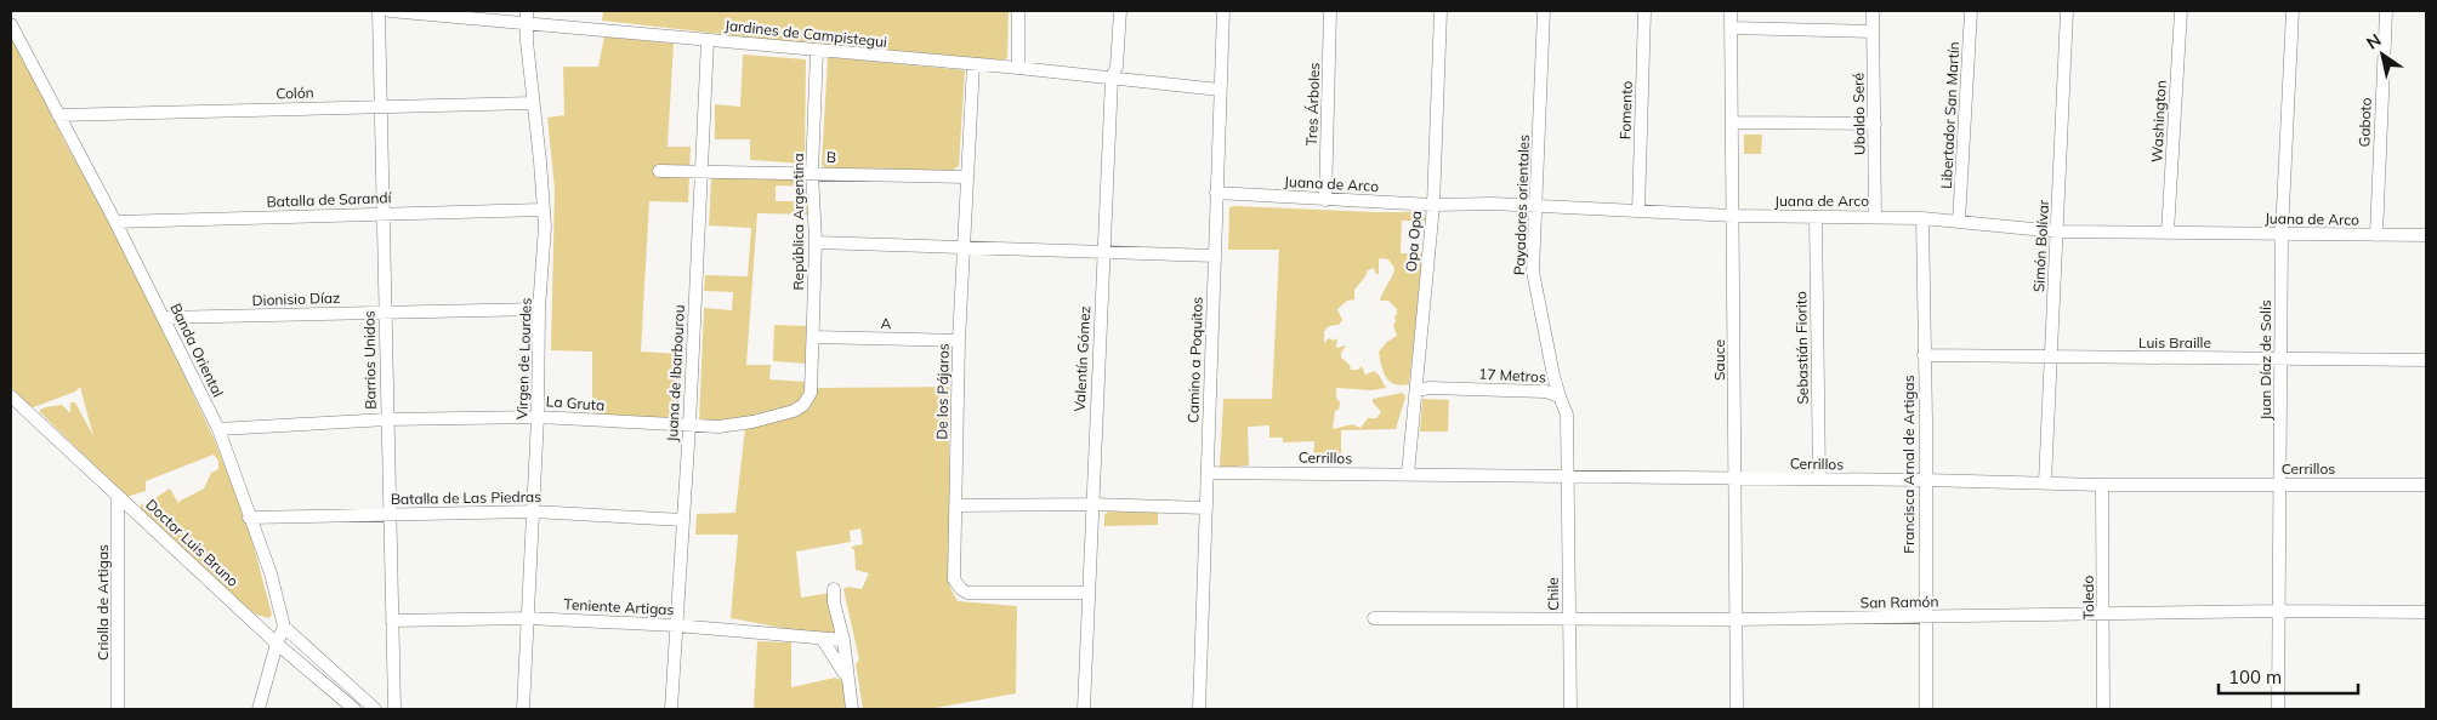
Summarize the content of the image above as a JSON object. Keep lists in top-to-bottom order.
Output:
{
  "streets": {
    "street": [
      "Jardines de Campistegui",
      "Colón",
      "Tres Árboles",
      "Fomento",
      "Ubaldo Seré",
      "Libertador San Martín",
      "Washington",
      "Gaboto",
      "B",
      "Juana de Arco",
      "Batalla de Sarandí",
      "Payadores orientales",
      "República Argentina",
      "Opa Opa",
      "Simón Bolívar",
      "Dionisio Díaz",
      "A",
      "Luis Braille",
      "Sebastián Fiorito",
      "Banda Oriental",
      "Virgen de Lourdes",
      "Valentín Gómez",
      "Barrios Unidos",
      "Camino a Poquitos",
      "Sauce",
      "Juan Díaz de Solís",
      "Juana de Ibarbourou",
      "17 Metros",
      "De los Pájaros",
      "La Gruta",
      "Cerrillos",
      "Francisca Arnal de Artigas",
      "Batalla de Las Piedras",
      "Doctor Luis Bruno",
      "Chile",
      "Toledo",
      "Criolla de Artigas",
      "San Ramón",
      "Teniente Artigas"
    ]
  },
  "crossings": [
    ["Jardines de Campistegui", "República Argentina"],
    ["Jardines de Campistegui", "Virgen de Lourdes"],
    ["Jardines de Campistegui", "Valentín Gómez"],
    ["Jardines de Campistegui", "Camino a Poquitos"],
    ["Jardines de Campistegui", "Juana de Ibarbourou"],
    ["Jardines de Campistegui", "De los Pájaros"],
    ["Colón", "Banda Oriental"],
    ["Colón", "Virgen de Lourdes"],
    ["Colón", "Barrios Unidos"],
    ["Tres Árboles", "Juana de Arco"],
    ["Fomento", "Juana de Arco"],
    ["Ubaldo Seré", "Juana de Arco"],
    ["Libertador San Martín", "Juana de Arco"],
    ["Washington", "Juana de Arco"],
    ["Gaboto", "Juana de Arco"],
    ["B", "República Argentina"],
    ["B", "Juana de Ibarbourou"],
    ["B", "De los Pájaros"],
    ["Juana de Arco", "Payadores orientales"],
    ["Juana de Arco", "Opa Opa"],
    ["Juana de Arco", "Simón Bolívar"],
    ["Juana de Arco", "Sebastián Fiorito"],
    ["Juana de Arco", "Camino a Poquitos"],
    ["Juana de Arco", "Sauce"],
    ["Juana de Arco", "Juan Díaz de Solís"],
    ["Juana de Arco", "Francisca Arnal de Artigas"],
    ["Batalla de Sarandí", "Banda Oriental"],
    ["Batalla de Sarandí", "Virgen de Lourdes"],
    ["Batalla de Sarandí", "Barrios Unidos"],
    ["Payadores orientales", "17 Metros"],
    ["República Argentina", "A"],
    ["República Argentina", "La Gruta"],
    ["Opa Opa", "17 Metros"],
    ["Opa Opa", "Cerrillos"],
    ["Simón Bolívar", "Luis Braille"],
    ["Simón Bolívar", "Cerrillos"],
    ["Dionisio Díaz", "Banda Oriental"],
    ["Dionisio Díaz", "Virgen de Lourdes"],
    ["Dionisio Díaz", "Barrios Unidos"],
    ["A", "De los Pájaros"],
    ["Luis Braille", "Juan Díaz de Solís"],
    ["Luis Braille", "Francisca Arnal de Artigas"],
    ["Sebastián Fiorito", "Cerrillos"],
    ["Banda Oriental", "La Gruta"],
    ["Banda Oriental", "Batalla de Las Piedras"],
    ["Virgen de Lourdes", "La Gruta"],
    ["Virgen de Lourdes", "Batalla de Las Piedras"],
    ["Virgen de Lourdes", "Teniente Artigas"],
    ["Valentín Gómez", "De los Pájaros"],
    ["Barrios Unidos", "La Gruta"],
    ["Barrios Unidos", "Batalla de Las Piedras"],
    ["Barrios Unidos", "Teniente Artigas"],
    ["Camino a Poquitos", "Cerrillos"],
    ["Sauce", "Cerrillos"],
    ["Sauce", "San Ramón"],
    ["Juan Díaz de Solís", "Cerrillos"],
    ["Juan Díaz de Solís", "San Ramón"],
    ["Juana de Ibarbourou", "La Gruta"],
    ["Juana de Ibarbourou", "Batalla de Las Piedras"],
    ["Juana de Ibarbourou", "Teniente Artigas"],
    ["17 Metros", "Cerrillos"],
    ["17 Metros", "Chile"],
    ["Cerrillos", "Francisca Arnal de Artigas"],
    ["Cerrillos", "Chile"],
    ["Cerrillos", "Toledo"],
    ["Francisca Arnal de Artigas", "San Ramón"],
    ["Doctor Luis Bruno", "Criolla de Artigas"],
    ["Chile", "San Ramón"],
    ["Toledo", "San Ramón"]
  ],
  "scale_bar": "100 m",
  "north": "top left"
}
